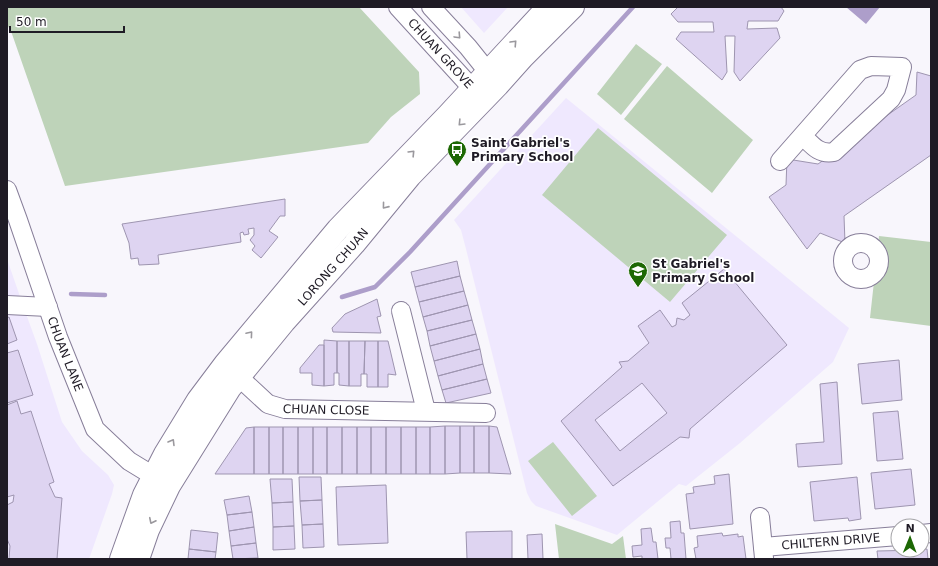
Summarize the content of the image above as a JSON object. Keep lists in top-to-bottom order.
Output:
{
  "streets": {
    "main road": ["LORONG CHUAN"],
    "street": [
      "CHUAN GROVE",
      "CHUAN LANE",
      "CHUAN CLOSE",
      "CHILTERN DRIVE"
    ]
  },
  "crossings": [
    ["CHUAN GROVE", "LORONG CHUAN"],
    ["LORONG CHUAN", "CHUAN LANE"],
    ["LORONG CHUAN", "CHUAN CLOSE"]
  ],
  "places": {
    "bus stop": ["Saint Gabriel's Primary School"],
    "school or university": ["St Gabriel's Primary School"]
  },
  "scale_bar": "50 m",
  "north": "top"
}
